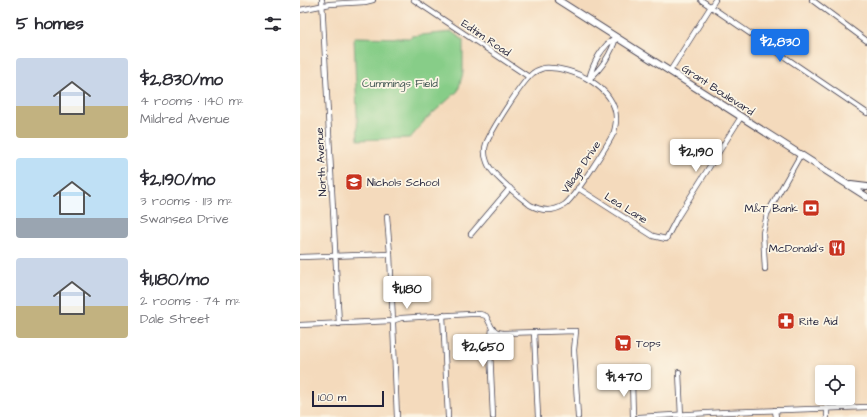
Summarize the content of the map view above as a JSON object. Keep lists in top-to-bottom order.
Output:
{
  "streets": {
    "street": [
      "Edtim Road",
      "Grant Boulevard",
      "North Avenue",
      "Village Drive",
      "Lea Lane"
    ]
  },
  "crossings": [
    ["Edtim Road", "Village Drive"],
    ["Edtim Road", "Lea Lane"],
    ["Grant Boulevard", "Lea Lane"],
    ["Village Drive", "Lea Lane"]
  ],
  "parks": ["Cummings Field"],
  "places": {
    "school or university": ["Nichols School"],
    "bank": ["M&T Bank"],
    "restaurant": ["McDonald's"],
    "pharmacy": ["Rite Aid"],
    "supermarket": ["Tops"]
  },
  "scale_bar": "100 m",
  "page": {
    "heading": "5 homes",
    "price": [
      "$2,830",
      "$2,190",
      "$1,180",
      "$2,650",
      "$1,470"
    ],
    "list": [
      {
        "name": "$2,830/mo",
        "note": "4 rooms · 140 m² · Mildred Avenue"
      },
      {
        "name": "$2,190/mo",
        "note": "3 rooms · 113 m² · Swansea Drive"
      },
      {
        "name": "$1,180/mo",
        "note": "2 rooms · 74 m² · Dale Street"
      }
    ],
    "scale": "100 m"
  }
}
